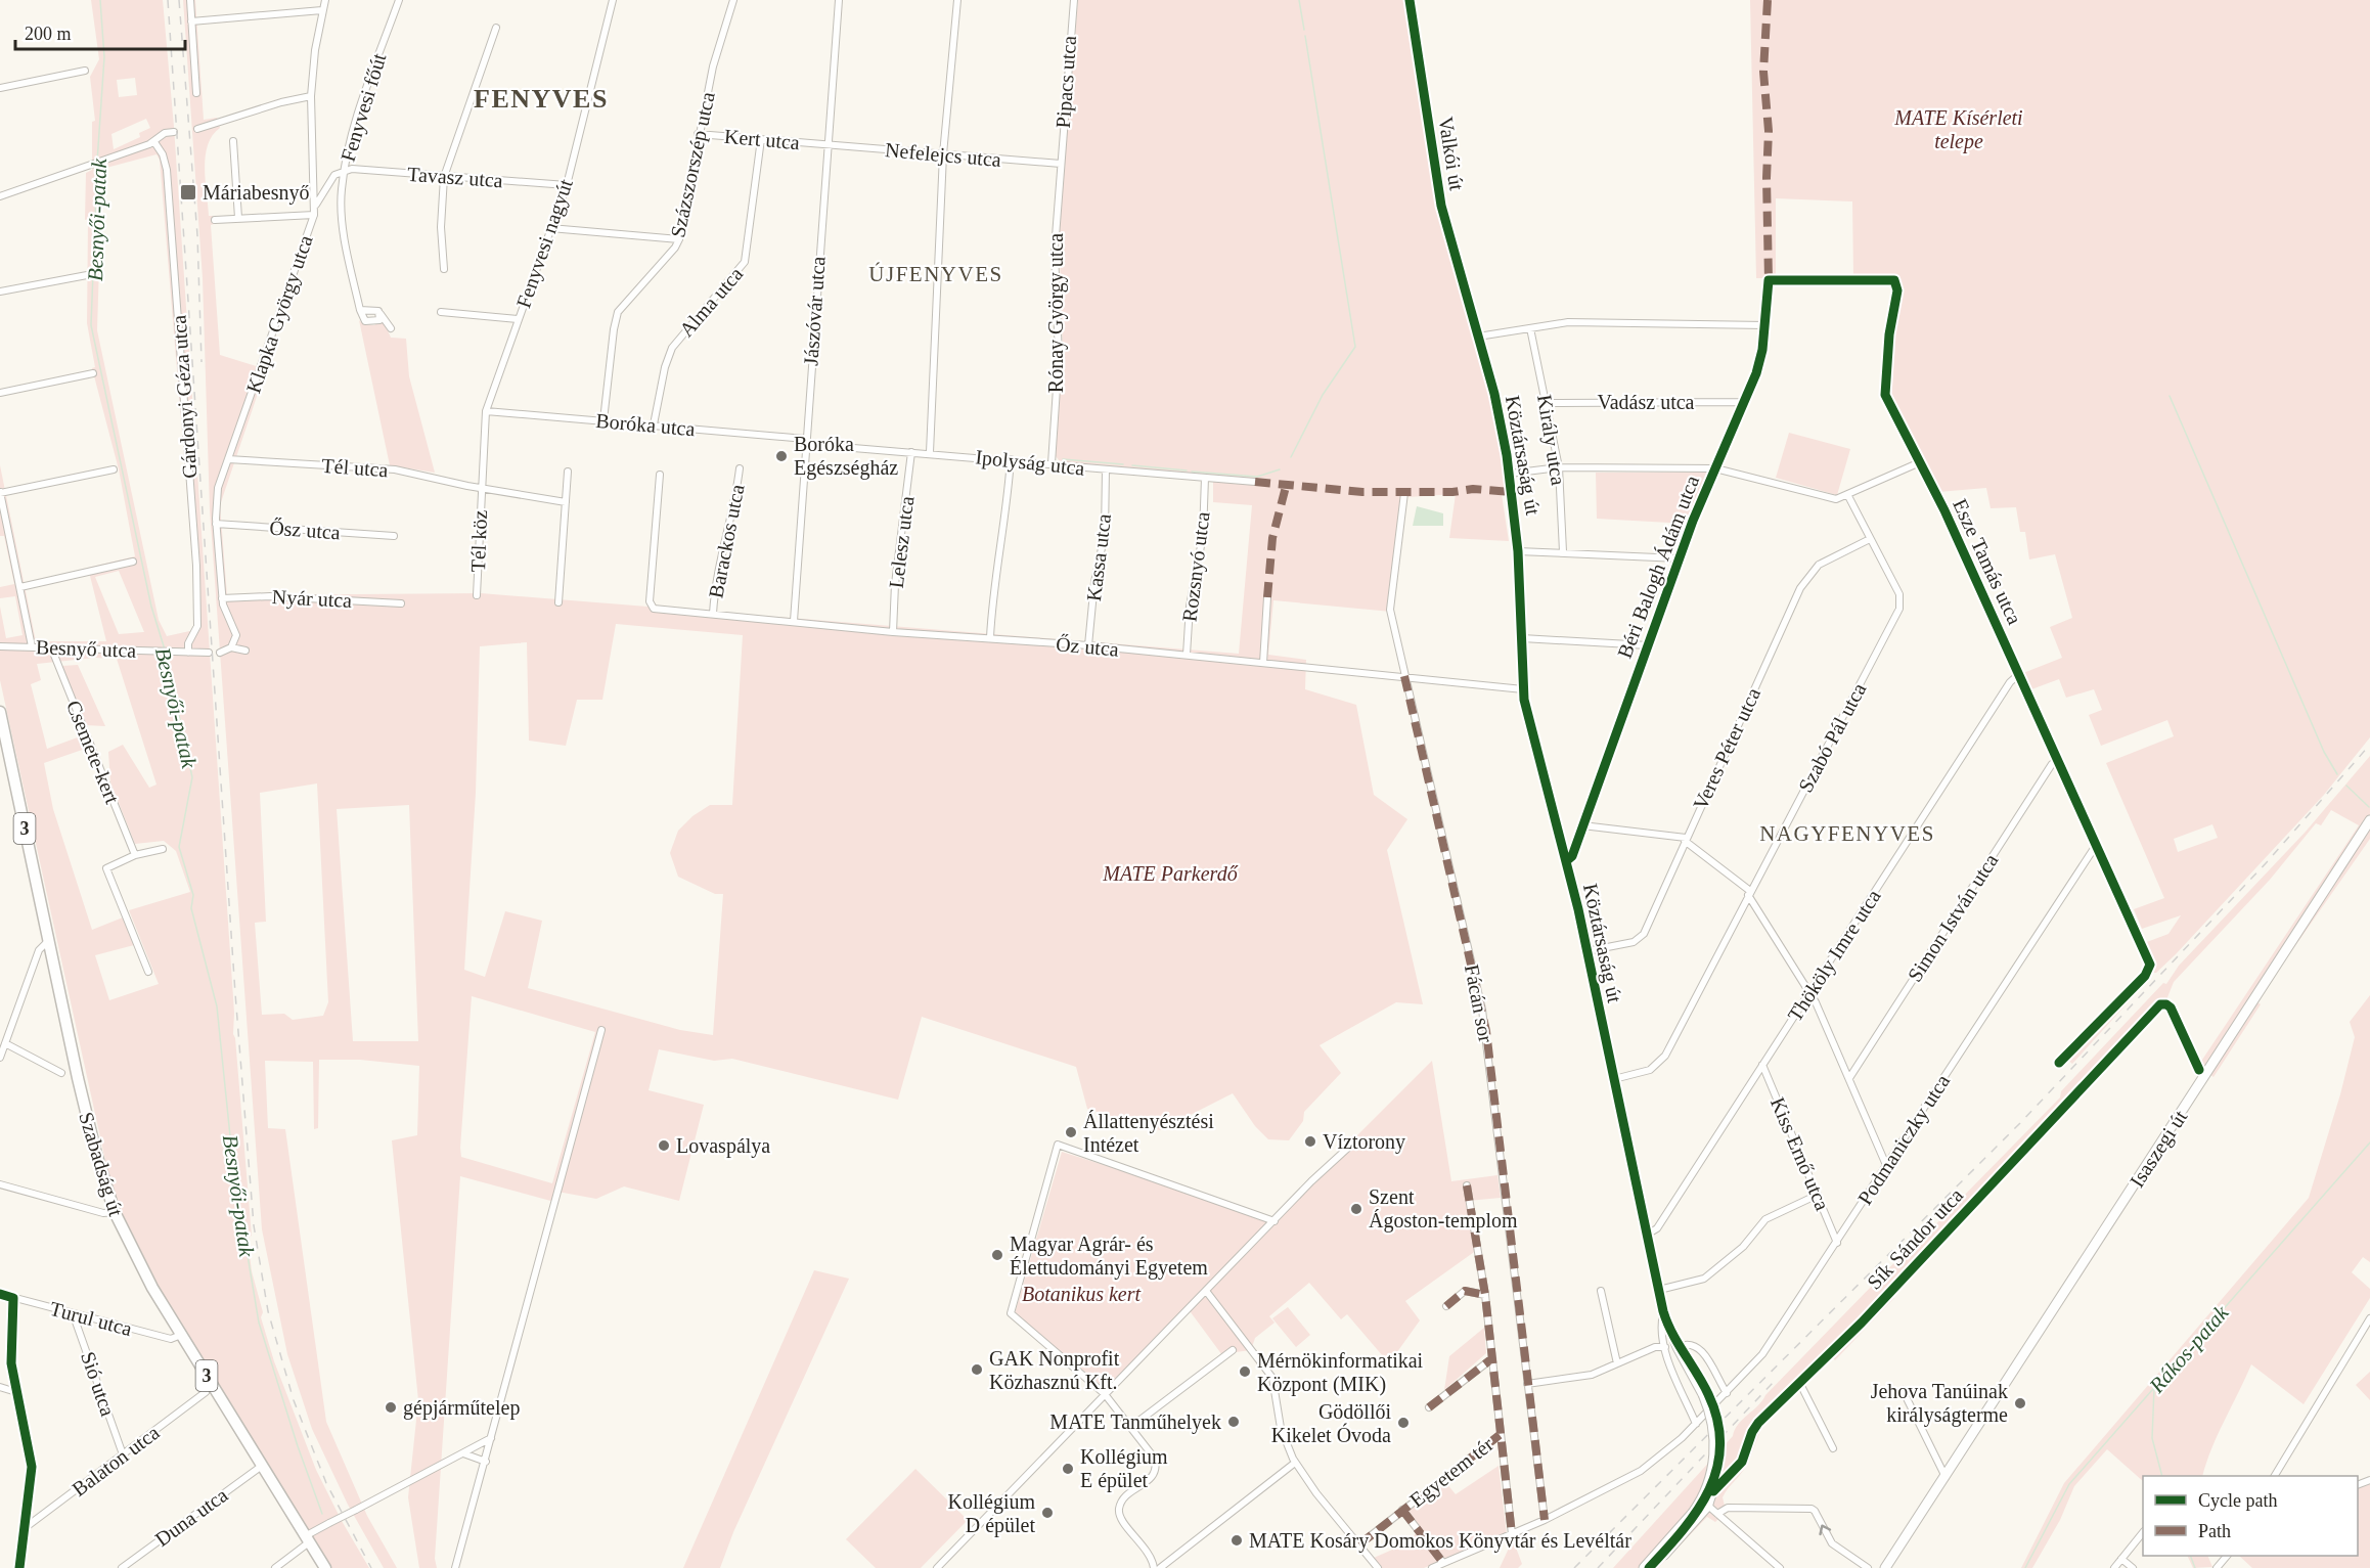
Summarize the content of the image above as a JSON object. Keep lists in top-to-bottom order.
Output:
{
  "streets": {
    "main road": [
      "Valkói út",
      "Köztársaság út",
      "3",
      "Isaszegi út",
      "Szabadság út"
    ],
    "street": [
      "Pipacs utca",
      "Fenyvesi főút",
      "Kert utca",
      "Nefelejcs utca",
      "Százszorszép utca",
      "Tavasz utca",
      "Fenyvesi nagyút",
      "Alma utca",
      "Jászóvár utca",
      "Rónay György utca",
      "Klapka György utca",
      "Gárdonyi Géza utca",
      "Vadász utca",
      "Boróka utca",
      "Király utca",
      "Ipolyság utca",
      "Tél utca",
      "Ősz utca",
      "Tél köz",
      "Barackos utca",
      "Lelesz utca",
      "Kassa utca",
      "Esze Tamás utca",
      "Rozsnyó utca",
      "Béri Balogh Ádám utca",
      "Nyár utca",
      "Őz utca",
      "Besnyő utca",
      "Szabó Pál utca",
      "Veres Péter utca",
      "Csemete-kert",
      "Simon István utca",
      "Thököly Imre utca",
      "Fácán sor",
      "Podmaniczky utca",
      "Kiss Ernő utca",
      "Sík Sándor utca",
      "Turul utca",
      "Sió utca",
      "Balaton utca",
      "Egyetem tér",
      "Duna utca"
    ]
  },
  "crossings": [
    ["Pipacs utca", "Nefelejcs utca"],
    ["Pipacs utca", "Rónay György utca"],
    ["Fenyvesi főút", "Tavasz utca"],
    ["Fenyvesi főút", "Klapka György utca"],
    ["Kert utca", "Nefelejcs utca"],
    ["Kert utca", "Százszorszép utca"],
    ["Kert utca", "Alma utca"],
    ["Kert utca", "Jászóvár utca"],
    ["Valkói út", "Köztársaság út"],
    ["Nefelejcs utca", "Jászóvár utca"],
    ["Nefelejcs utca", "Rónay György utca"],
    ["Százszorszép utca", "Boróka utca"],
    ["Tavasz utca", "Fenyvesi nagyút"],
    ["Fenyvesi nagyút", "Boróka utca"],
    ["Fenyvesi nagyút", "Tél utca"],
    ["Fenyvesi nagyút", "Tél köz"],
    ["Alma utca", "Boróka utca"],
    ["Jászóvár utca", "Boróka utca"],
    ["Jászóvár utca", "Ipolyság utca"],
    ["Jászóvár utca", "Őz utca"],
    ["Rónay György utca", "Ipolyság utca"],
    ["Klapka György utca", "Tél utca"],
    ["Klapka György utca", "Ősz utca"],
    ["Klapka György utca", "Nyár utca"],
    ["Gárdonyi Géza utca", "Besnyő utca"],
    ["Vadász utca", "Király utca"],
    ["Vadász utca", "Béri Balogh Ádám utca"],
    ["Boróka utca", "Ipolyság utca"],
    ["Köztársaság út", "Béri Balogh Ádám utca"],
    ["Köztársaság út", "Őz utca"],
    ["Köztársaság út", "Szabó Pál utca"],
    ["Köztársaság út", "Veres Péter utca"],
    ["Köztársaság út", "Thököly Imre utca"],
    ["Köztársaság út", "Podmaniczky utca"],
    ["Ipolyság utca", "Lelesz utca"],
    ["Ipolyság utca", "Kassa utca"],
    ["Ipolyság utca", "Rozsnyó utca"],
    ["Tél utca", "Tél köz"],
    ["Barackos utca", "Őz utca"],
    ["Lelesz utca", "Őz utca"],
    ["Kassa utca", "Őz utca"],
    ["Esze Tamás utca", "Béri Balogh Ádám utca"],
    ["Esze Tamás utca", "Simon István utca"],
    ["Esze Tamás utca", "Thököly Imre utca"],
    ["Esze Tamás utca", "Podmaniczky utca"],
    ["Rozsnyó utca", "Őz utca"],
    ["Őz utca", "Fácán sor"],
    ["Besnyő utca", "Csemete-kert"],
    ["Szabó Pál utca", "Veres Péter utca"],
    ["Thököly Imre utca", "Kiss Ernő utca"],
    ["Fácán sor", "Podmaniczky utca"],
    ["Podmaniczky utca", "Kiss Ernő utca"],
    ["Podmaniczky utca", "Egyetem tér"],
    ["Isaszegi út", "Sík Sándor utca"],
    ["Szabadság út", "Turul utca"],
    ["Szabadság út", "Duna utca"],
    ["Turul utca", "Sió utca"],
    ["Sió utca", "Balaton utca"]
  ],
  "districts": ["FENYVES", "ÚJFENYVES", "NAGYFENYVES"],
  "water": ["Besnyői-patak", "Rákos-patak"],
  "parks": ["MATE Kísérleti telepe", "MATE Parkerdő", "Botanikus kert"],
  "places": {
    "transit": ["Máriabesnyő"],
    "other": [
      "Boróka Egészségház",
      "Állattenyésztési Intézet",
      "Víztorony",
      "Lovaspálya",
      "Szent Ágoston-templom",
      "Magyar Agrár- és Élettudományi Egyetem",
      "GAK Nonprofit Közhasznú Kft.",
      "Mérnökinformatikai Központ (MIK)",
      "Jehova Tanúinak királyságterme",
      "gépjárműtelep",
      "MATE Tanműhelyek",
      "Gödöllői Kikelet Óvoda",
      "Kollégium E épület",
      "Kollégium D épület",
      "MATE Kosáry Domokos Könyvtár és Levéltár"
    ]
  },
  "legend": ["Cycle path", "Path"],
  "scale_bar": "200 m"
}
